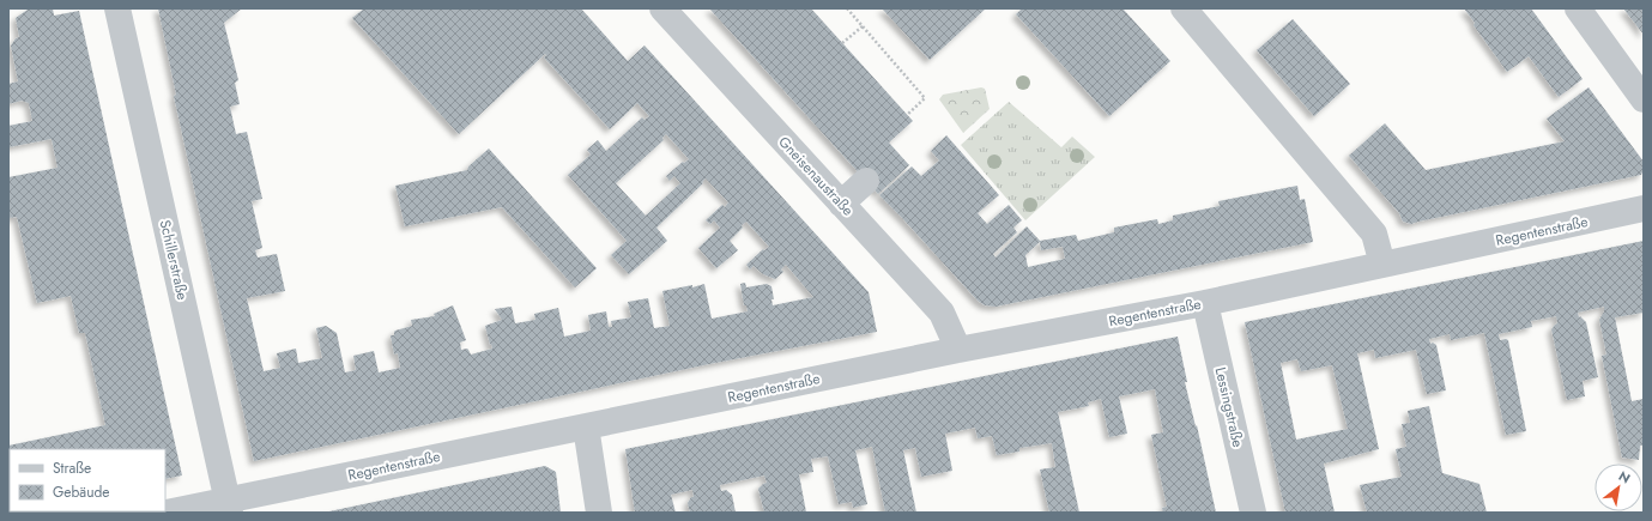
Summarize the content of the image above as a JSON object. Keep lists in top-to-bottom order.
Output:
{
  "streets": {
    "street": [
      "Gneisenaustraße",
      "Regentenstraße",
      "Schillerstraße",
      "Lessingstraße"
    ]
  },
  "crossings": [
    ["Gneisenaustraße", "Regentenstraße"],
    ["Regentenstraße", "Schillerstraße"],
    ["Regentenstraße", "Lessingstraße"]
  ],
  "legend": ["Straße", "Gebäude"],
  "north": "top right"
}
